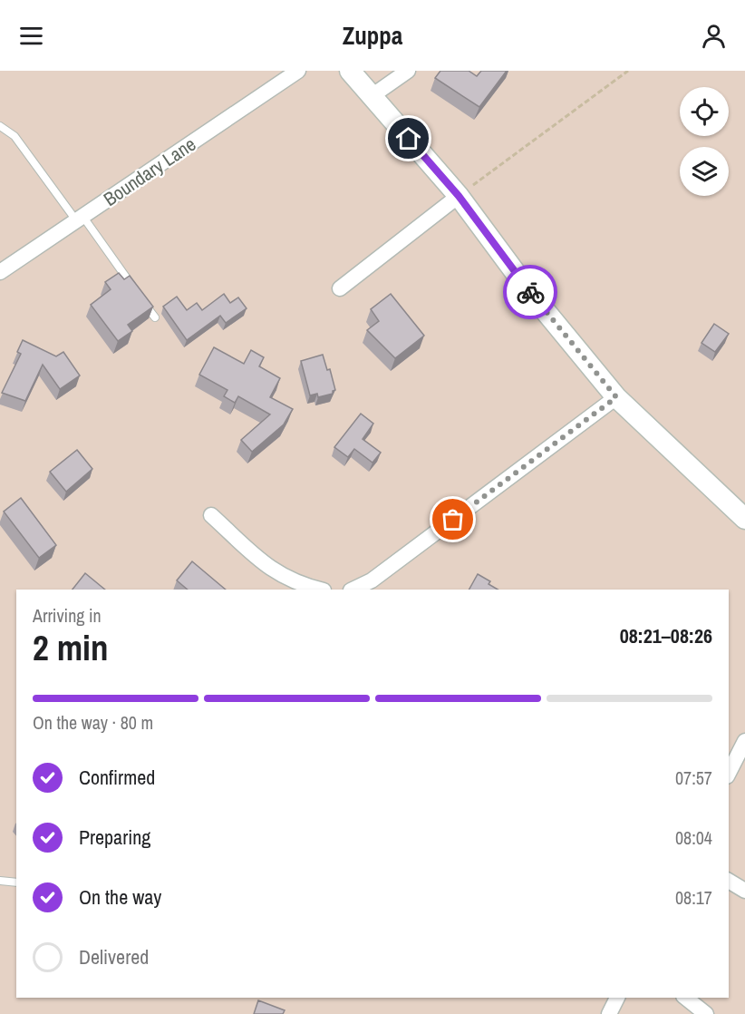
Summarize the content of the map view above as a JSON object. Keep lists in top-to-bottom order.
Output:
{
  "streets": {
    "street": ["Boundary Lane"]
  },
  "page": {
    "header": "Zuppa",
    "heading": ["2 min", "Arriving in", "08:21–08:26"],
    "bar": "On the way · 80 m",
    "list": [
      ["Confirmed", "07:57"],
      ["Preparing", "08:04"],
      ["On the way", "08:17"],
      "Delivered"
    ]
  }
}
